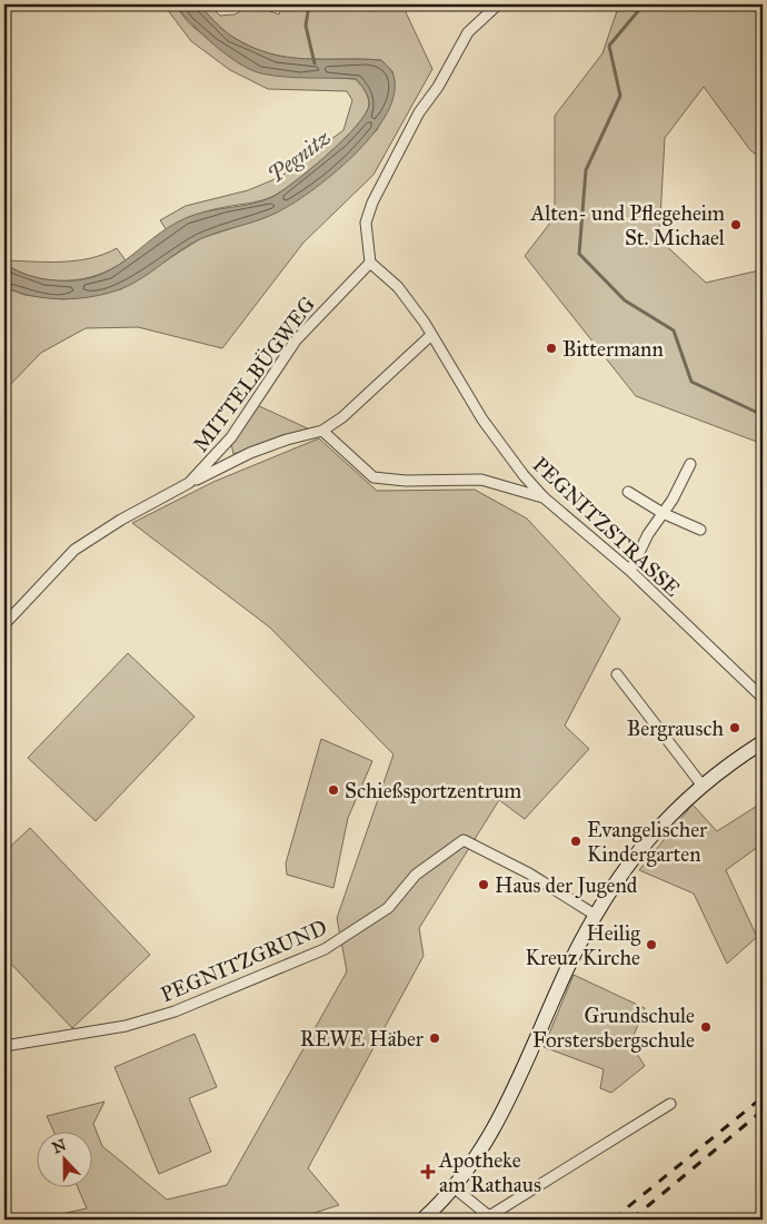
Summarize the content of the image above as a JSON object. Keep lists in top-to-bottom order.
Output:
{
  "streets": {
    "street": ["MITTELBÜGWEG", "PEGNITZSTRASSE", "PEGNITZGRUND"]
  },
  "crossings": [
    ["MITTELBÜGWEG", "PEGNITZSTRASSE"]
  ],
  "water": ["Pegnitz"],
  "places": {
    "other": [
      "Alten- und Pflegeheim St. Michael",
      "Bittermann",
      "Bergrausch",
      "Schießsportzentrum",
      "Evangelischer Kindergarten",
      "Haus der Jugend",
      "Heilig Kreuz Kirche",
      "Grundschule Forstersbergschule",
      "REWE Häber"
    ],
    "health": ["Apotheke am Rathaus"]
  },
  "north": "top"
}
